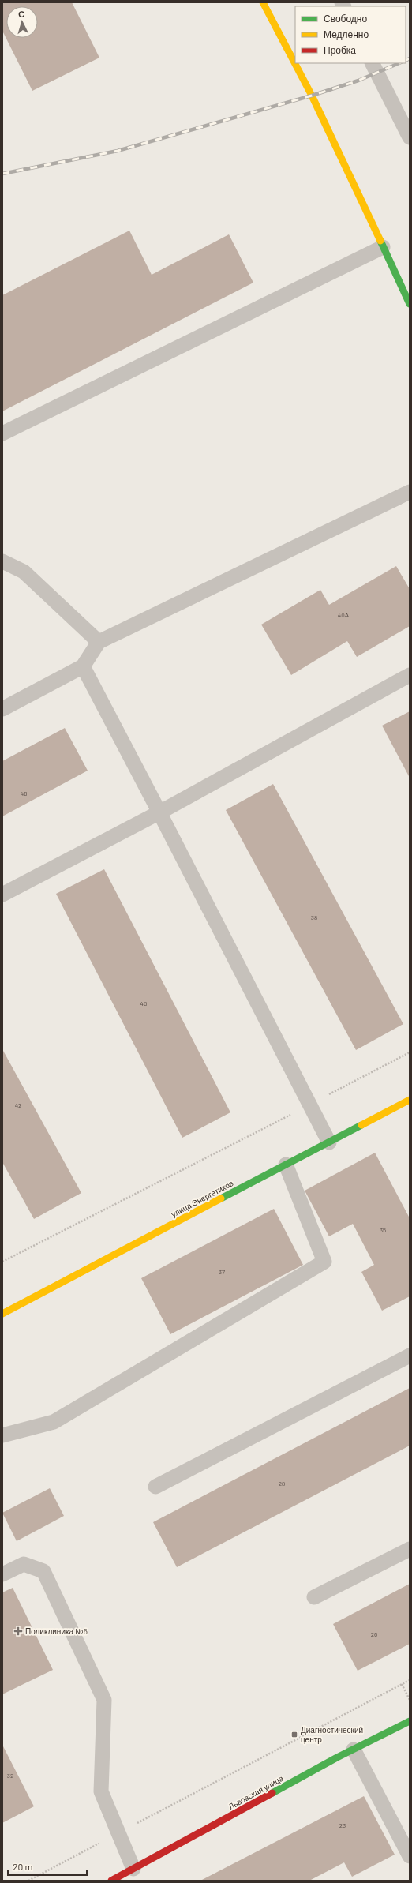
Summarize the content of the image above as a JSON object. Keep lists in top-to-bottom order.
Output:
{
  "streets": {
    "street": ["улица Энергетиков", "Львовская улица"]
  },
  "places": {
    "health": ["Поликлиника №6"],
    "transit": ["Диагностический центр"]
  },
  "house_numbers": [
    "40А",
    "46",
    "38",
    "40",
    "42",
    "35",
    "37",
    "28",
    "26",
    "32",
    "23"
  ],
  "legend": ["Свободно", "Медленно", "Пробка"],
  "scale_bar": "20 m",
  "north": "top"
}
